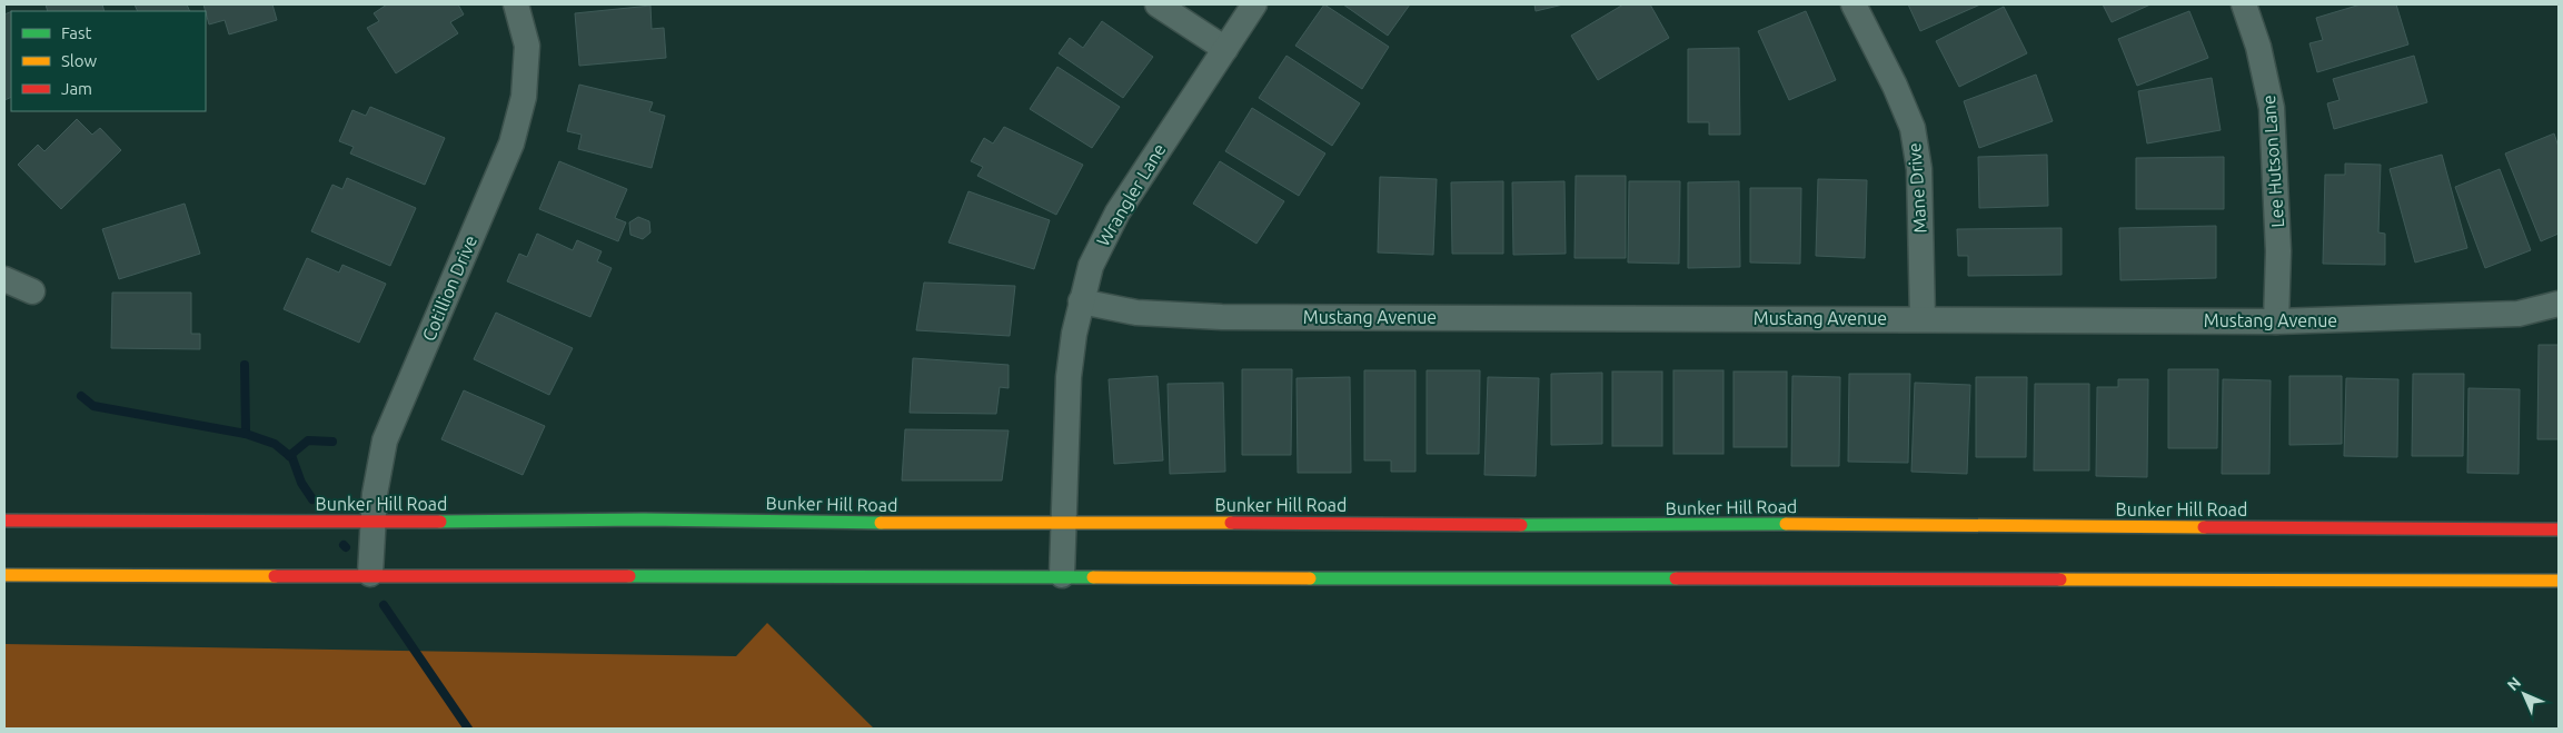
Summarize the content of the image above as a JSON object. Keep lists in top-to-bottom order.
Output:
{
  "streets": {
    "main road": ["Bunker Hill Road"],
    "street": [
      "Lee Hutson Lane",
      "Mane Drive",
      "Wrangler Lane",
      "Cotillion Drive",
      "Mustang Avenue"
    ]
  },
  "crossings": [
    ["Lee Hutson Lane", "Mustang Avenue"],
    ["Mane Drive", "Mustang Avenue"],
    ["Wrangler Lane", "Mustang Avenue"],
    ["Wrangler Lane", "Bunker Hill Road"],
    ["Cotillion Drive", "Bunker Hill Road"]
  ],
  "legend": ["Fast", "Slow", "Jam"],
  "north": "top left"
}
